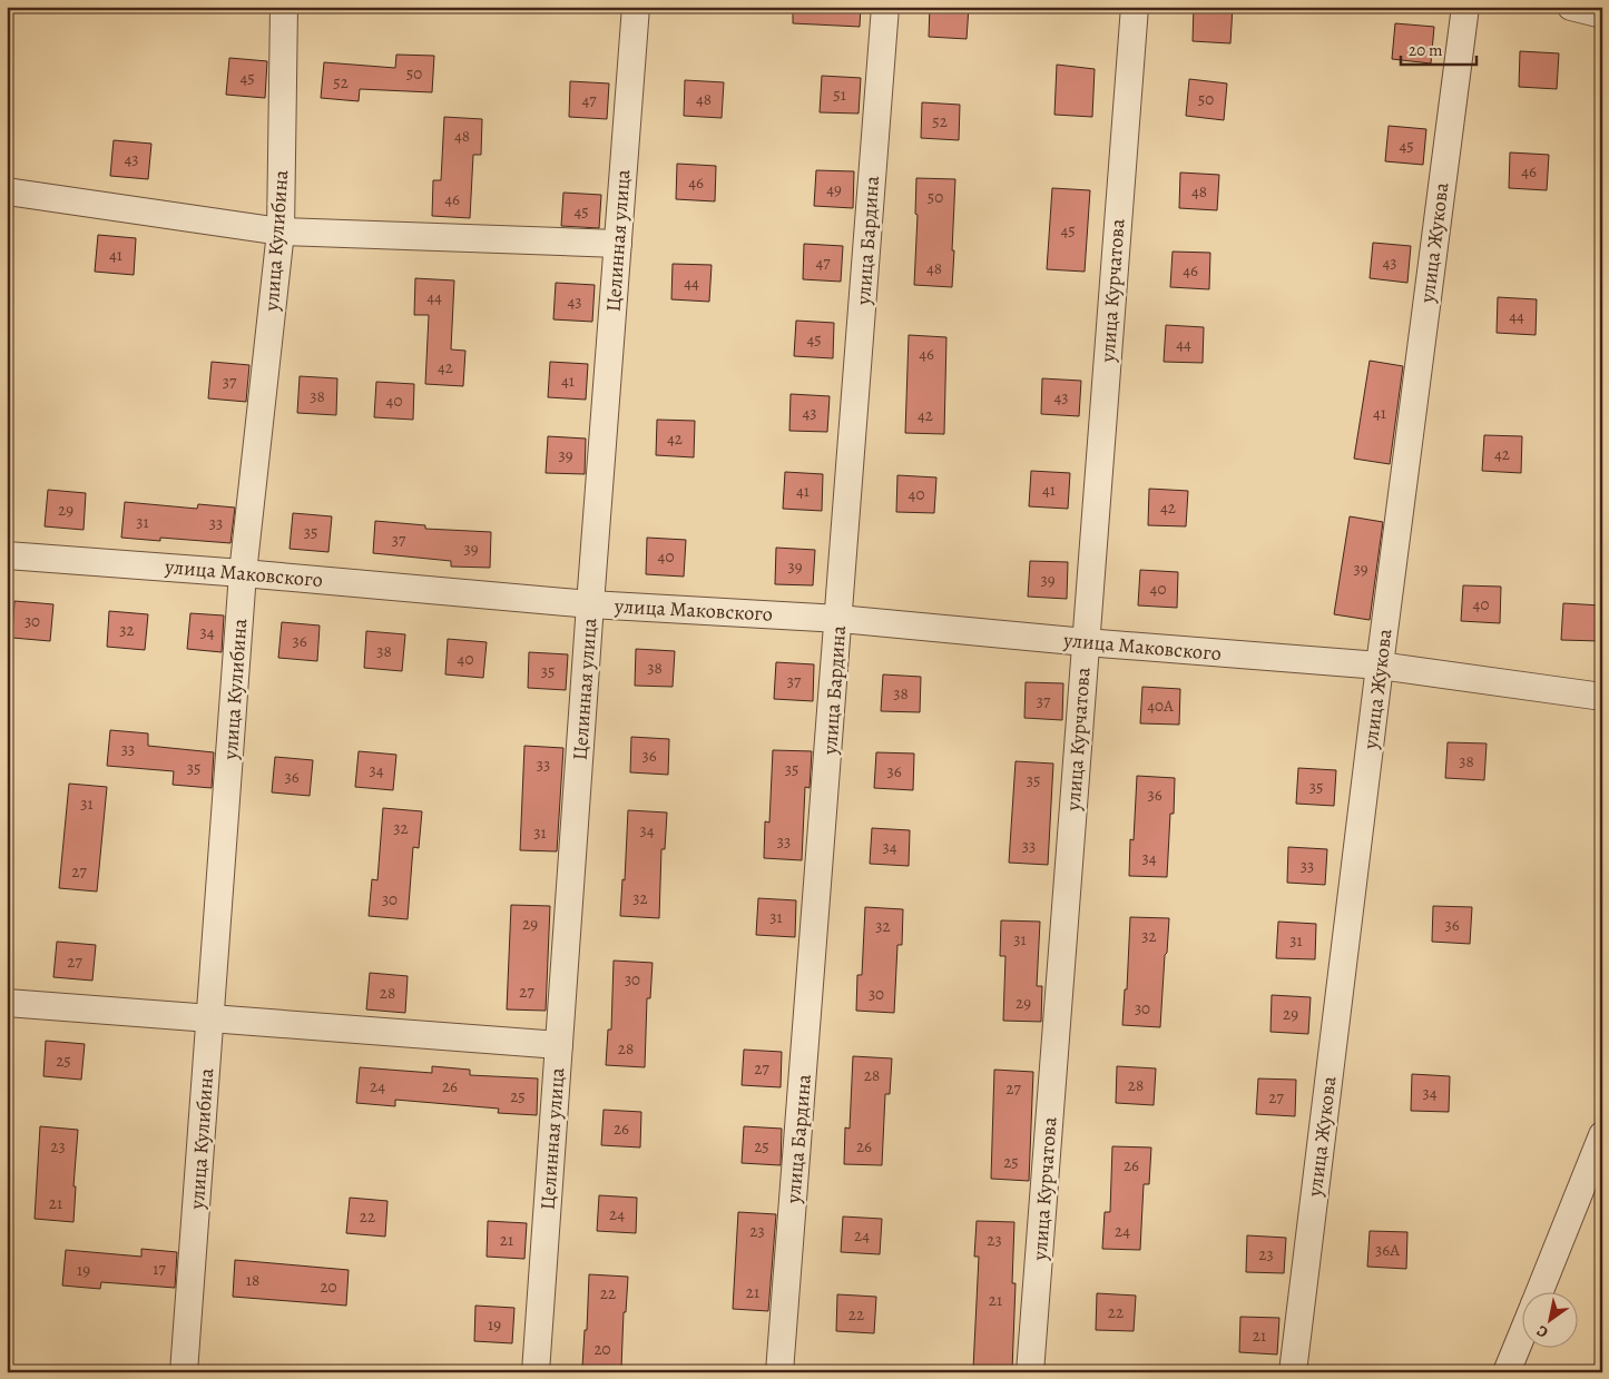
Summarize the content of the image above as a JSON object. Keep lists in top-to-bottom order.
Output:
{
  "streets": {
    "street": [
      "улица Кулибина",
      "Целинная улица",
      "улица Бардина",
      "улица Жукова",
      "улица Курчатова",
      "улица Маковского"
    ]
  },
  "crossings": [
    ["улица Кулибина", "улица Маковского"],
    ["Целинная улица", "улица Маковского"],
    ["улица Бардина", "улица Маковского"],
    ["улица Жукова", "улица Маковского"],
    ["улица Курчатова", "улица Маковского"]
  ],
  "house_numbers": [
    "50",
    "45",
    "52",
    "51",
    "48",
    "50",
    "47",
    "52",
    "48",
    "45",
    "43",
    "46",
    "46",
    "49",
    "48",
    "50",
    "46",
    "45",
    "45",
    "41",
    "47",
    "43",
    "48",
    "46",
    "44",
    "44",
    "43",
    "44",
    "45",
    "44",
    "46",
    "42",
    "41",
    "37",
    "38",
    "43",
    "40",
    "43",
    "41",
    "42",
    "42",
    "42",
    "39",
    "41",
    "41",
    "40",
    "42",
    "29",
    "31",
    "33",
    "35",
    "37",
    "39",
    "40",
    "39",
    "39",
    "39",
    "40",
    "40",
    "30",
    "32",
    "34",
    "36",
    "38",
    "40",
    "38",
    "35",
    "37",
    "38",
    "37",
    "40А",
    "33",
    "36",
    "38",
    "33",
    "35",
    "35",
    "34",
    "36",
    "36",
    "35",
    "35",
    "36",
    "31",
    "32",
    "34",
    "31",
    "33",
    "33",
    "34",
    "34",
    "33",
    "27",
    "32",
    "30",
    "31",
    "29",
    "36",
    "32",
    "32",
    "31",
    "31",
    "27",
    "30",
    "27",
    "28",
    "30",
    "29",
    "30",
    "29",
    "28",
    "25",
    "27",
    "28",
    "28",
    "24",
    "26",
    "27",
    "34",
    "25",
    "27",
    "26",
    "23",
    "25",
    "26",
    "25",
    "26",
    "21",
    "24",
    "22",
    "23",
    "24",
    "24",
    "21",
    "23",
    "36А",
    "23",
    "17",
    "19",
    "18",
    "20",
    "21",
    "22",
    "21",
    "22",
    "22",
    "19",
    "21",
    "20"
  ],
  "scale_bar": "20 m",
  "north": "bottom left"
}
